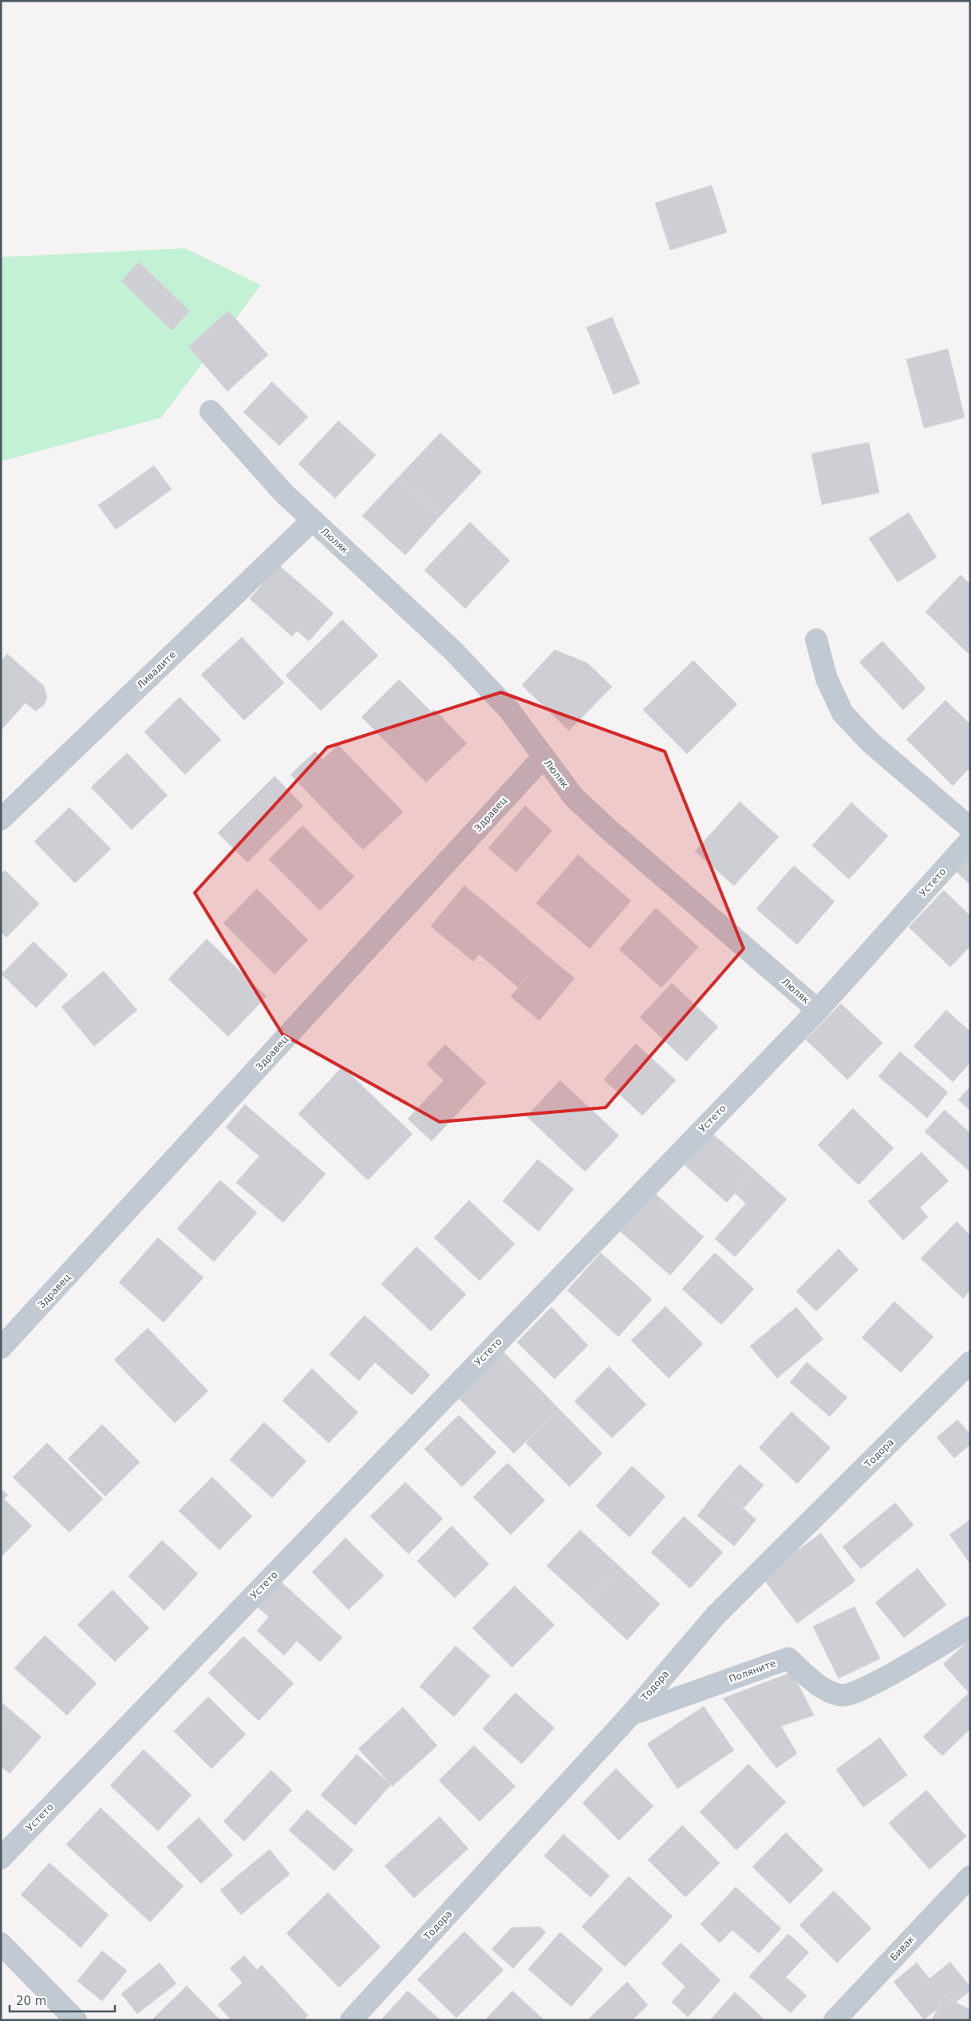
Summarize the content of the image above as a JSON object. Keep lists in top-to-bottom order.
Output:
{
  "streets": {
    "street": [
      "Люляк",
      "Ливадите",
      "Здравец",
      "Устето",
      "Тодора",
      "Поляните",
      "Бивак"
    ]
  },
  "crossings": [
    ["Люляк", "Ливадите"],
    ["Люляк", "Здравец"],
    ["Люляк", "Устето"],
    ["Тодора", "Поляните"]
  ],
  "scale_bar": "20 m"
}
